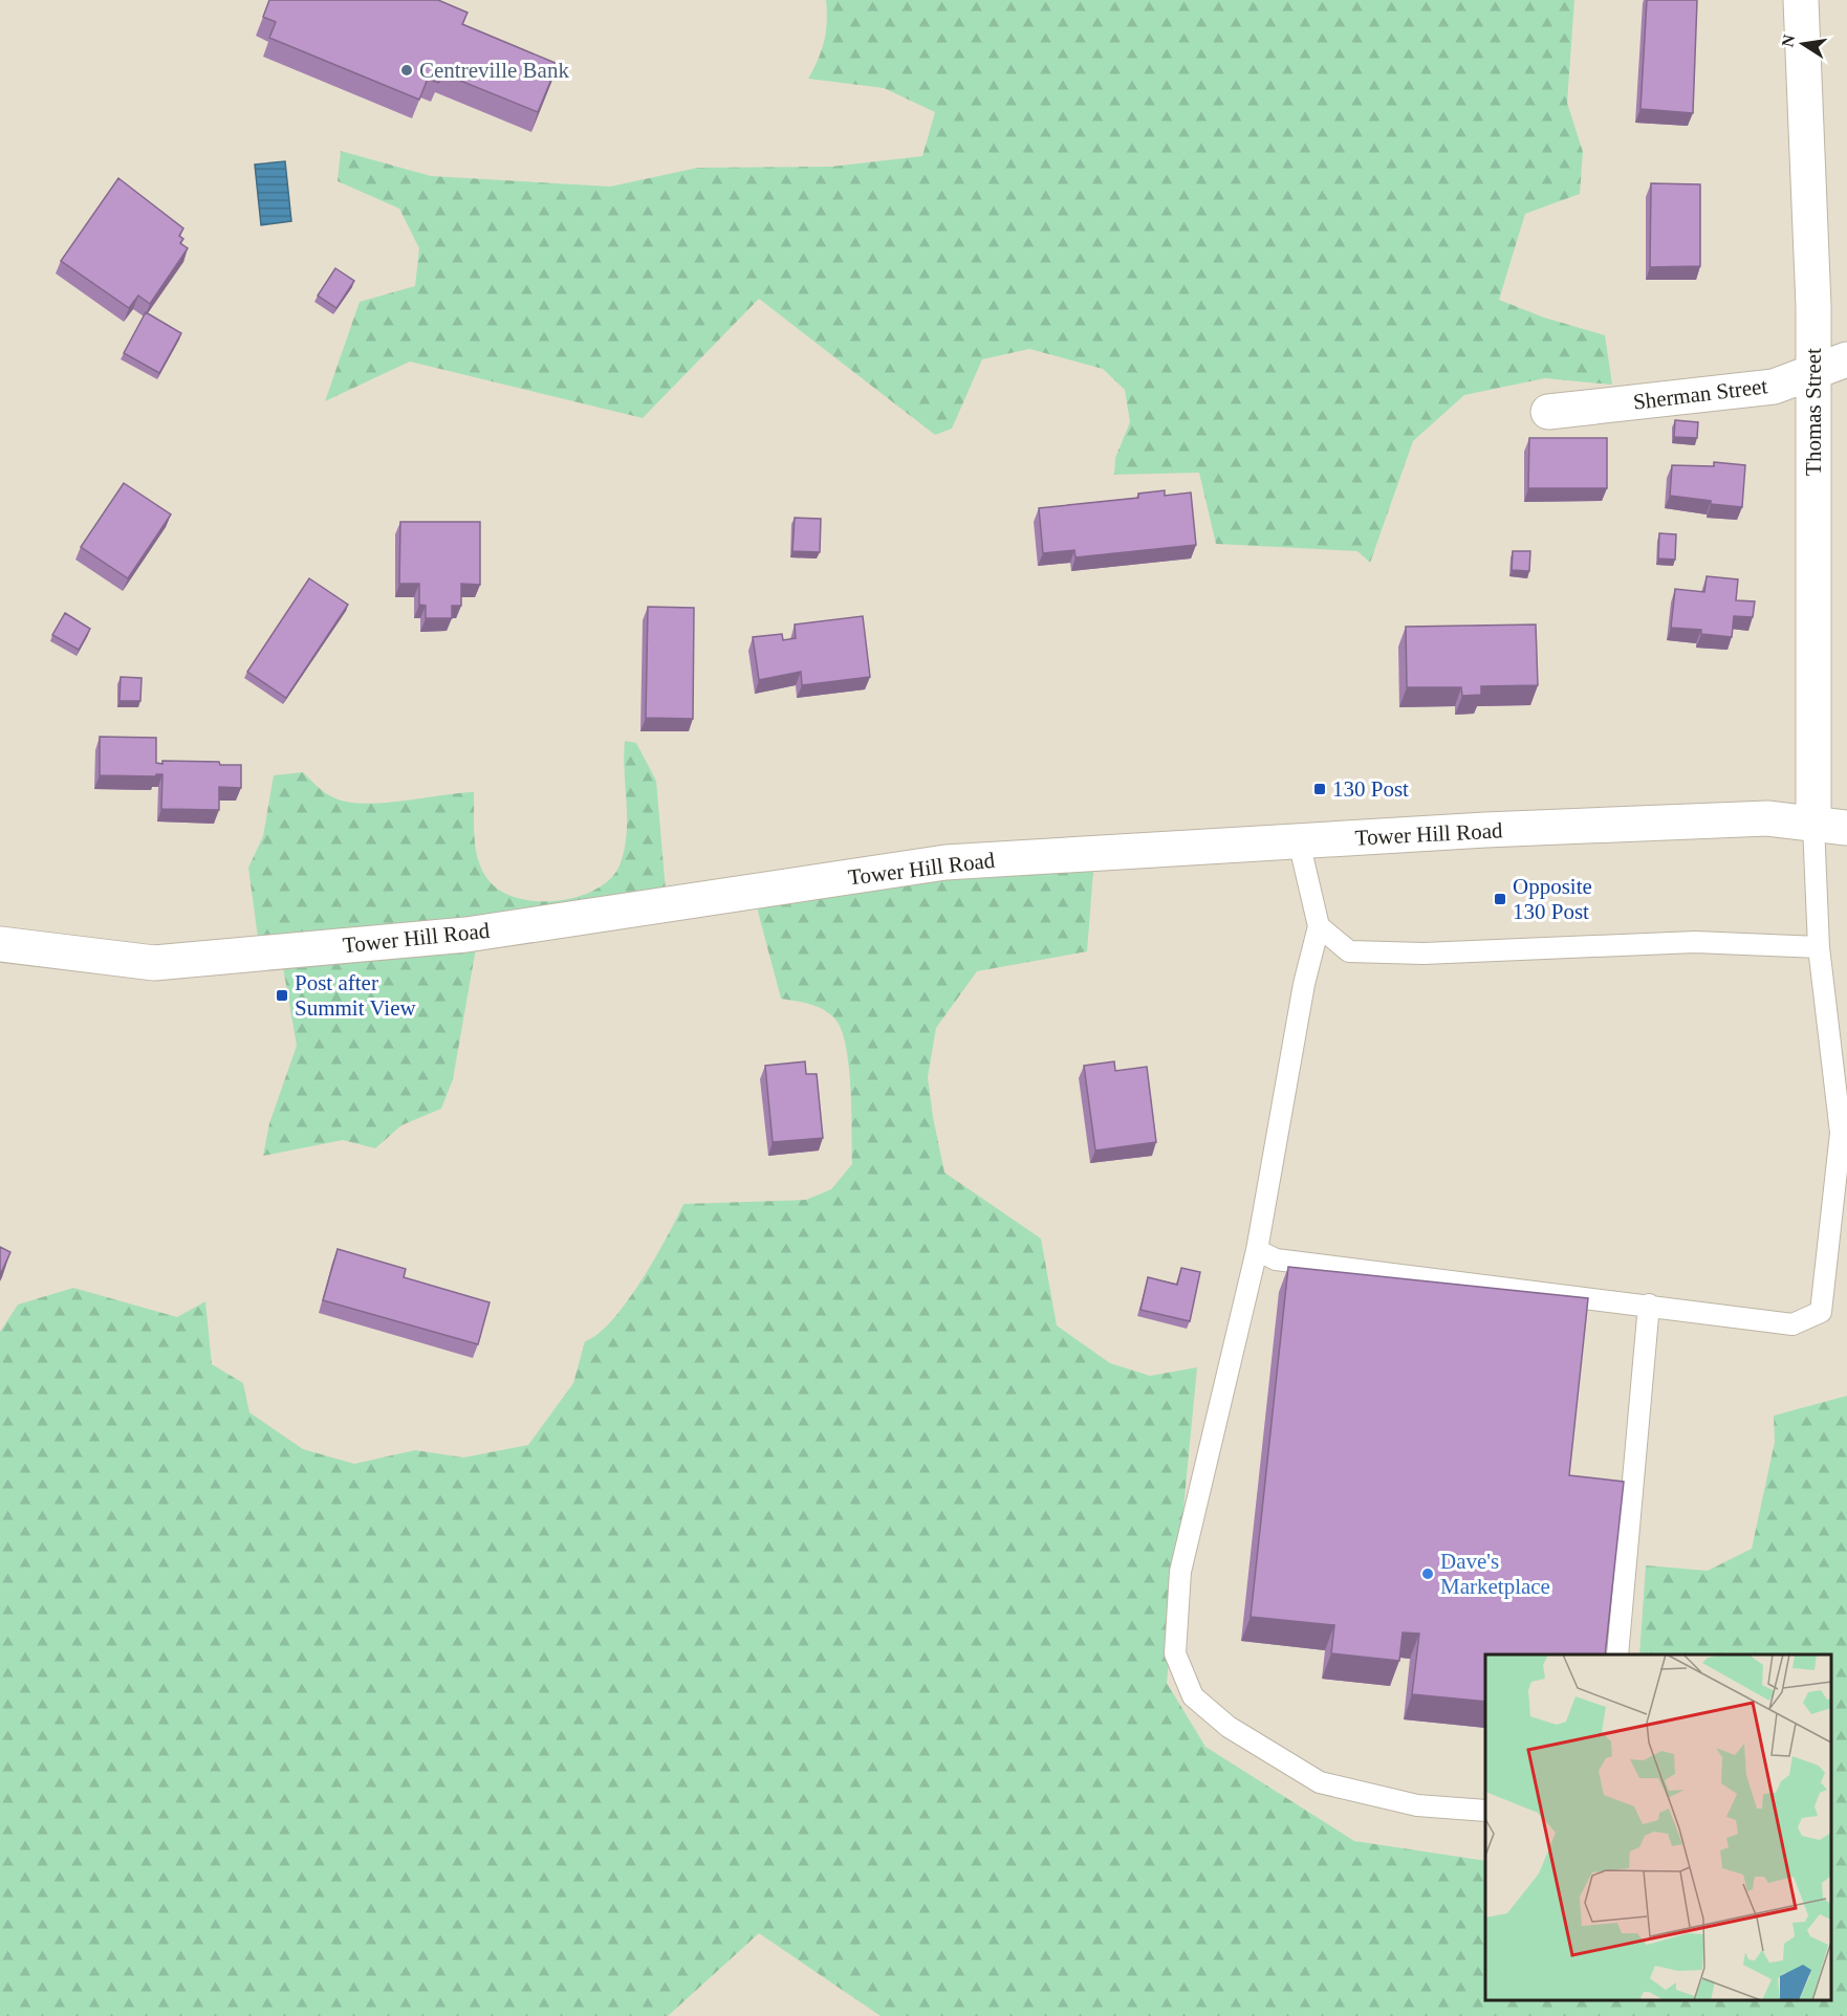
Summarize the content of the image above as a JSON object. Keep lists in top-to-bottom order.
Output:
{
  "streets": {
    "main road": ["Sherman Street", "Thomas Street", "Tower Hill Road"]
  },
  "crossings": [
    ["Sherman Street", "Thomas Street"],
    ["Thomas Street", "Tower Hill Road"]
  ],
  "places": {
    "other": ["Centreville Bank", "Dave's Marketplace"],
    "transit": ["130 Post", "Opposite 130 Post", "Post after Summit View"]
  },
  "north": "left"
}
